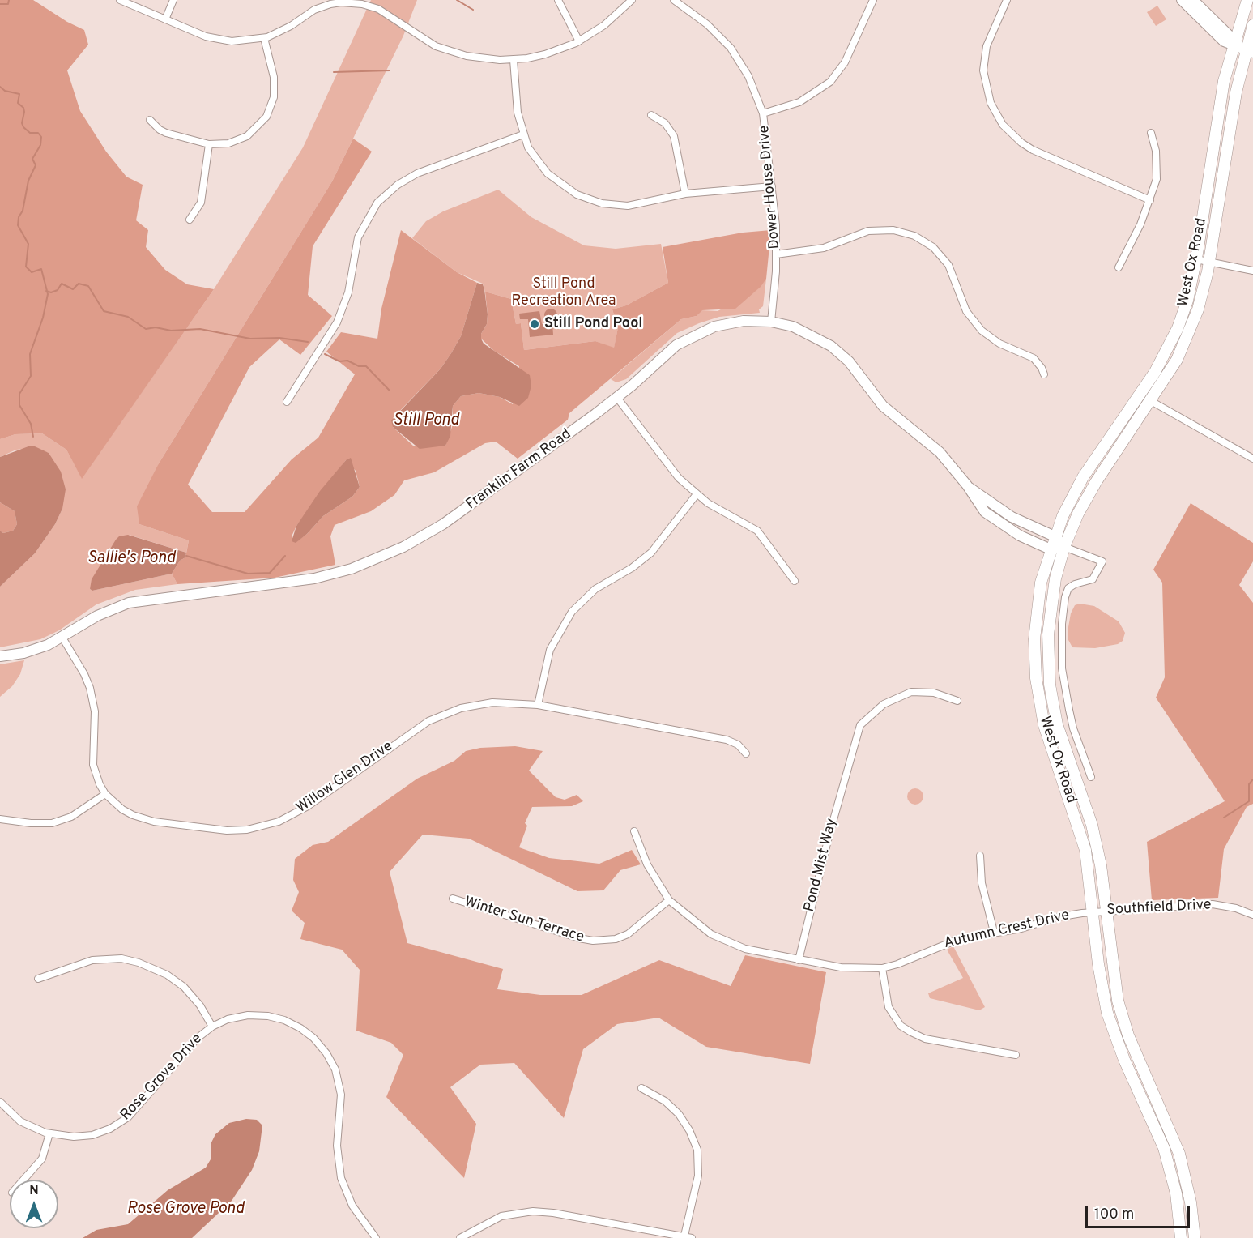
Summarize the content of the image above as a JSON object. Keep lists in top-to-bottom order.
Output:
{
  "streets": {
    "main road": ["West Ox Road"],
    "street": [
      "Dower House Drive",
      "Franklin Farm Road",
      "Willow Glen Drive",
      "Pond Mist Way",
      "Southfield Drive",
      "Winter Sun Terrace",
      "Autumn Crest Drive",
      "Rose Grove Drive"
    ]
  },
  "crossings": [
    ["Dower House Drive", "Franklin Farm Road"],
    ["West Ox Road", "Franklin Farm Road"],
    ["West Ox Road", "Southfield Drive"],
    ["West Ox Road", "Autumn Crest Drive"],
    ["Franklin Farm Road", "Willow Glen Drive"],
    ["Pond Mist Way", "Autumn Crest Drive"],
    ["Southfield Drive", "Autumn Crest Drive"],
    ["Winter Sun Terrace", "Autumn Crest Drive"]
  ],
  "water": ["Still Pond", "Sallie's Pond", "Rose Grove Pond"],
  "parks": ["Still Pond Recreation Area"],
  "places": ["Still Pond Pool"],
  "scale_bar": "100 m",
  "north": "top"
}
